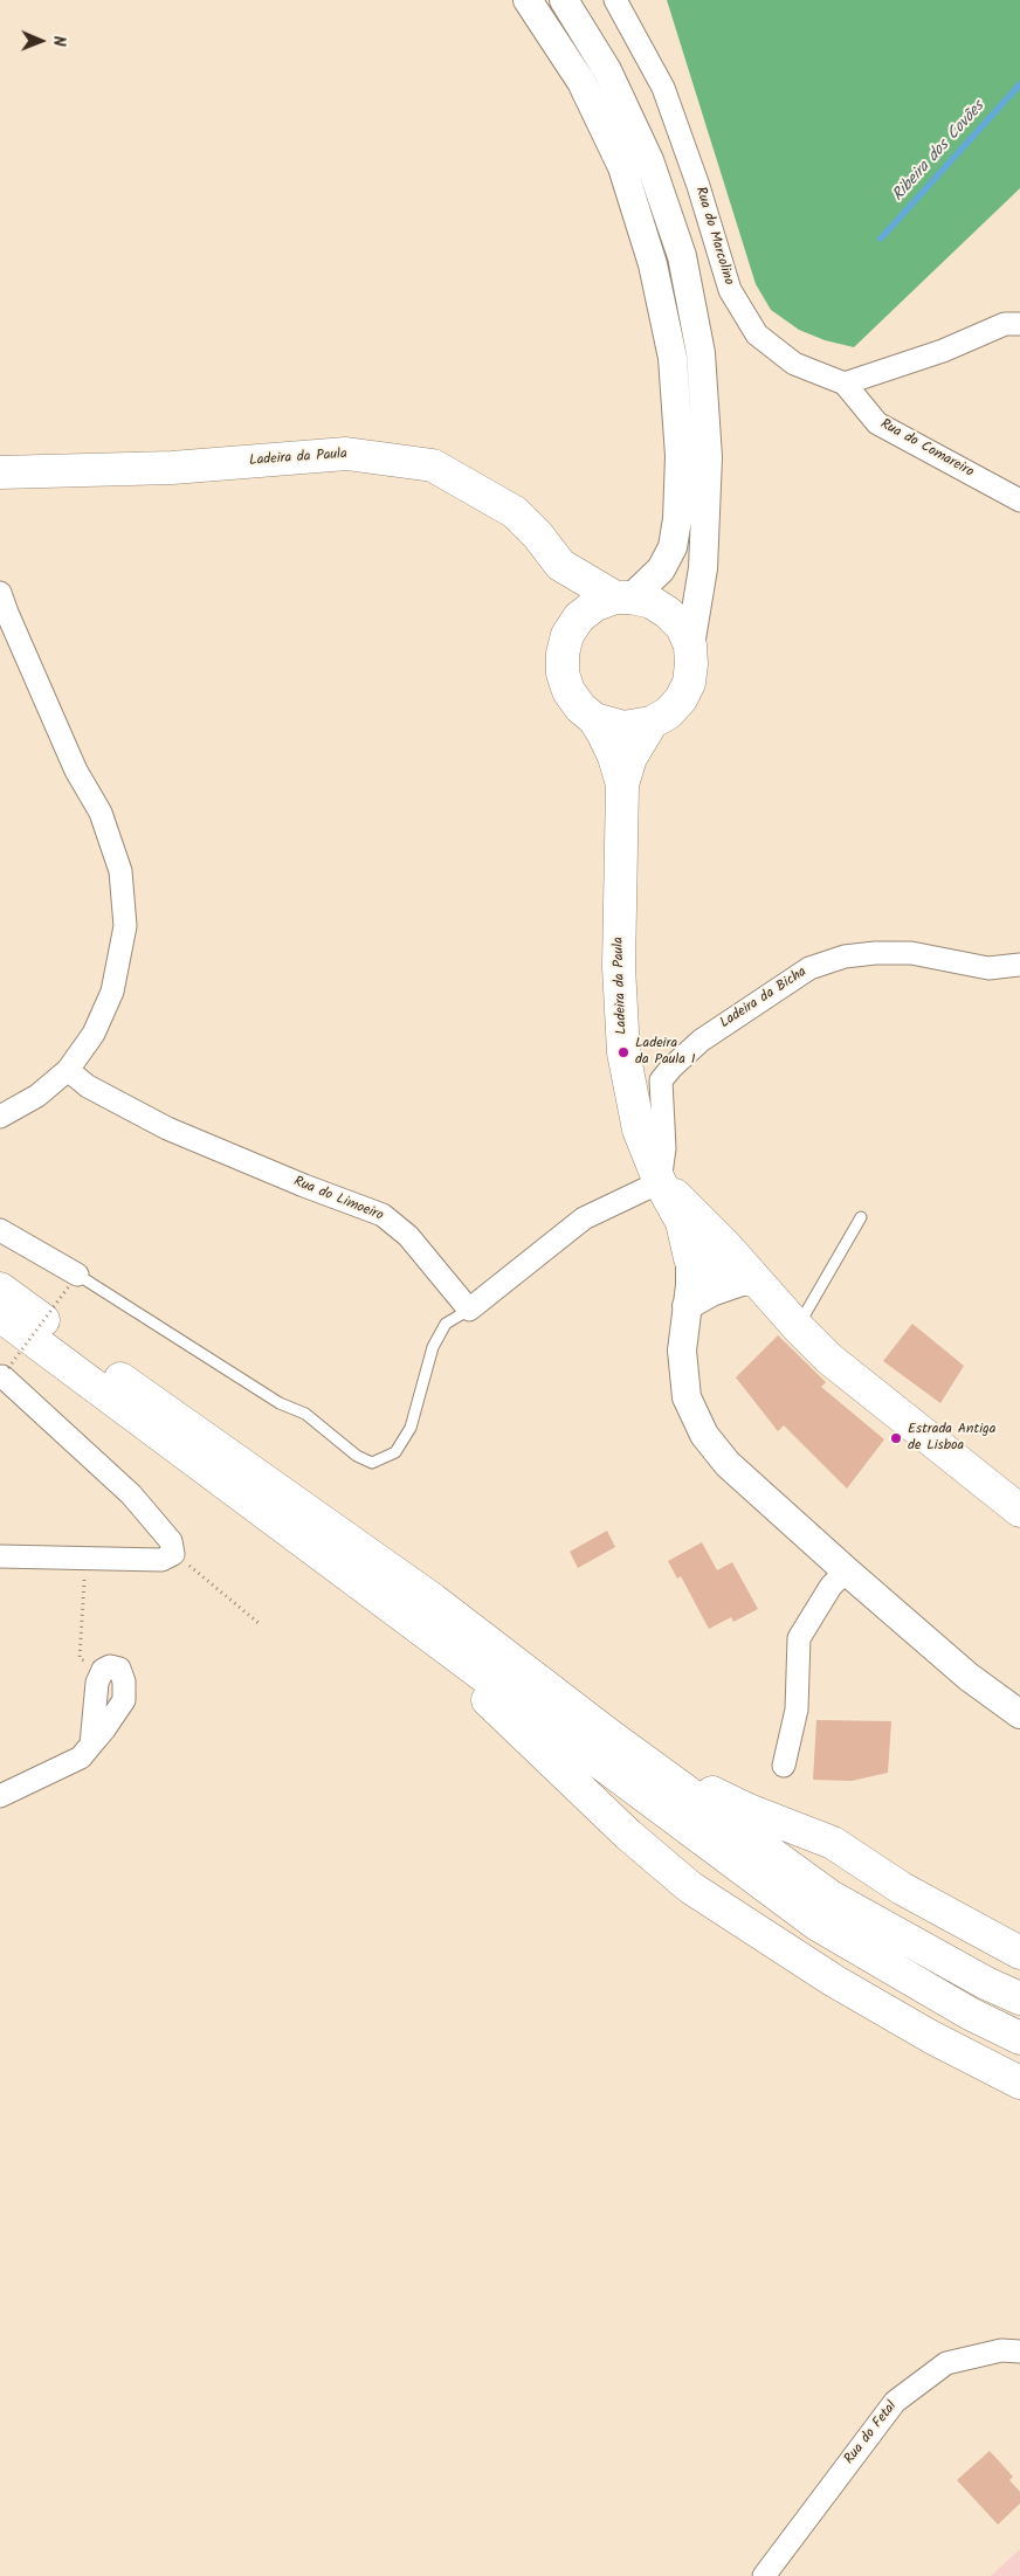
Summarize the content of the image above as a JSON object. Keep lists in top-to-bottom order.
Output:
{
  "streets": {
    "main road": ["Ladeira da Paula"],
    "street": [
      "Rua do Marcolino",
      "Rua do Comareiro",
      "Ladeira da Bicha",
      "Rua do Limoeiro",
      "Rua do Fetal"
    ]
  },
  "crossings": [
    ["Rua do Marcolino", "Rua do Comareiro"],
    ["Ladeira da Paula", "Ladeira da Bicha"]
  ],
  "water": ["Ribeira dos Covões"],
  "places": ["Ladeira da Paula 1", "Estrada Antiga de Lisboa"],
  "north": "right"
}
